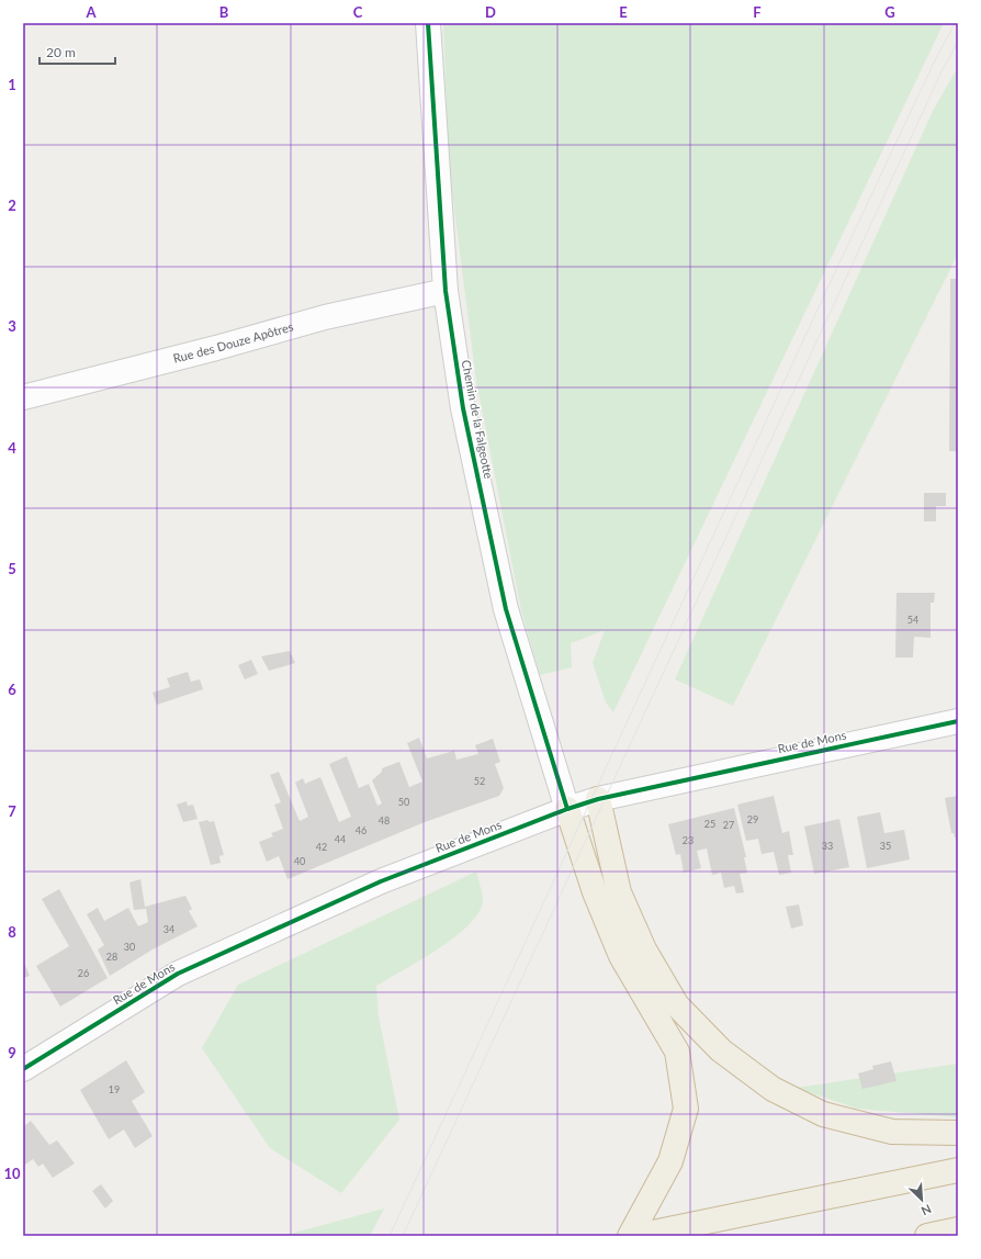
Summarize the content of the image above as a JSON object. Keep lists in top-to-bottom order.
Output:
{
  "streets": {
    "street": ["Rue des Douze Apôtres", "Chemin de la Falgeotte", "Rue de Mons"]
  },
  "crossings": [
    ["Rue des Douze Apôtres", "Chemin de la Falgeotte"],
    ["Chemin de la Falgeotte", "Rue de Mons"]
  ],
  "house_numbers": [
    "54",
    "52",
    "50",
    "29",
    "48",
    "25",
    "27",
    "46",
    "44",
    "23",
    "33",
    "35",
    "42",
    "40",
    "34",
    "30",
    "28",
    "26",
    "19"
  ],
  "scale_bar": "20 m",
  "north": "bottom right",
  "grid": {
    "columns": [
      "A",
      "B",
      "C",
      "D",
      "E",
      "F",
      "G"
    ],
    "rows": [
      "1",
      "2",
      "3",
      "4",
      "5",
      "6",
      "7",
      "8",
      "9",
      "10"
    ]
  }
}
